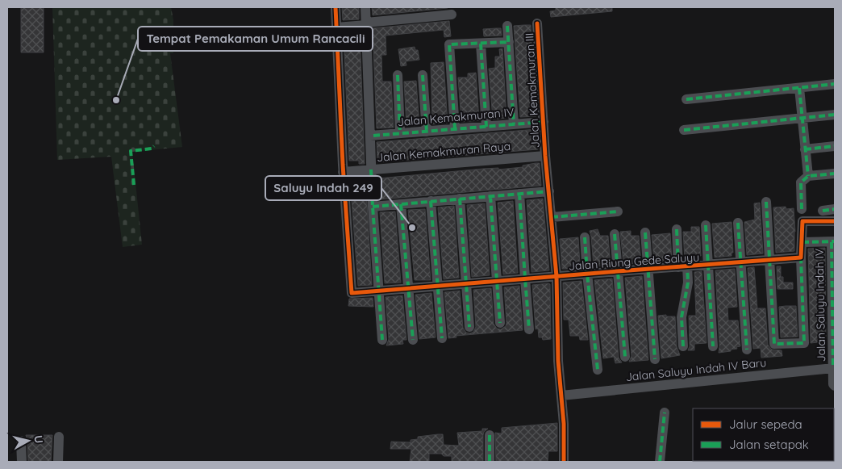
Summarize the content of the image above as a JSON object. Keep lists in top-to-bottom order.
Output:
{
  "streets": {
    "street": [
      "Jalan Kemakmuran III",
      "Jalan Kemakmuran IV",
      "Jalan Kemakmuran Raya",
      "Jalan Riung Gede Saluyu",
      "Jalan Saluyu Indah IV",
      "Jalan Saluyu Indah IV Baru"
    ]
  },
  "crossings": [
    ["Jalan Kemakmuran III", "Jalan Kemakmuran IV"],
    ["Jalan Kemakmuran III", "Jalan Kemakmuran Raya"],
    ["Jalan Kemakmuran III", "Jalan Riung Gede Saluyu"],
    ["Jalan Kemakmuran III", "Jalan Saluyu Indah IV Baru"],
    ["Jalan Kemakmuran Raya", "Jalan Riung Gede Saluyu"],
    ["Jalan Saluyu Indah IV", "Jalan Saluyu Indah IV Baru"]
  ],
  "places": ["Tempat Pemakaman Umum Rancacili", "Saluyu Indah 249"],
  "legend": ["Jalur sepeda", "Jalan setapak"],
  "north": "right"
}
